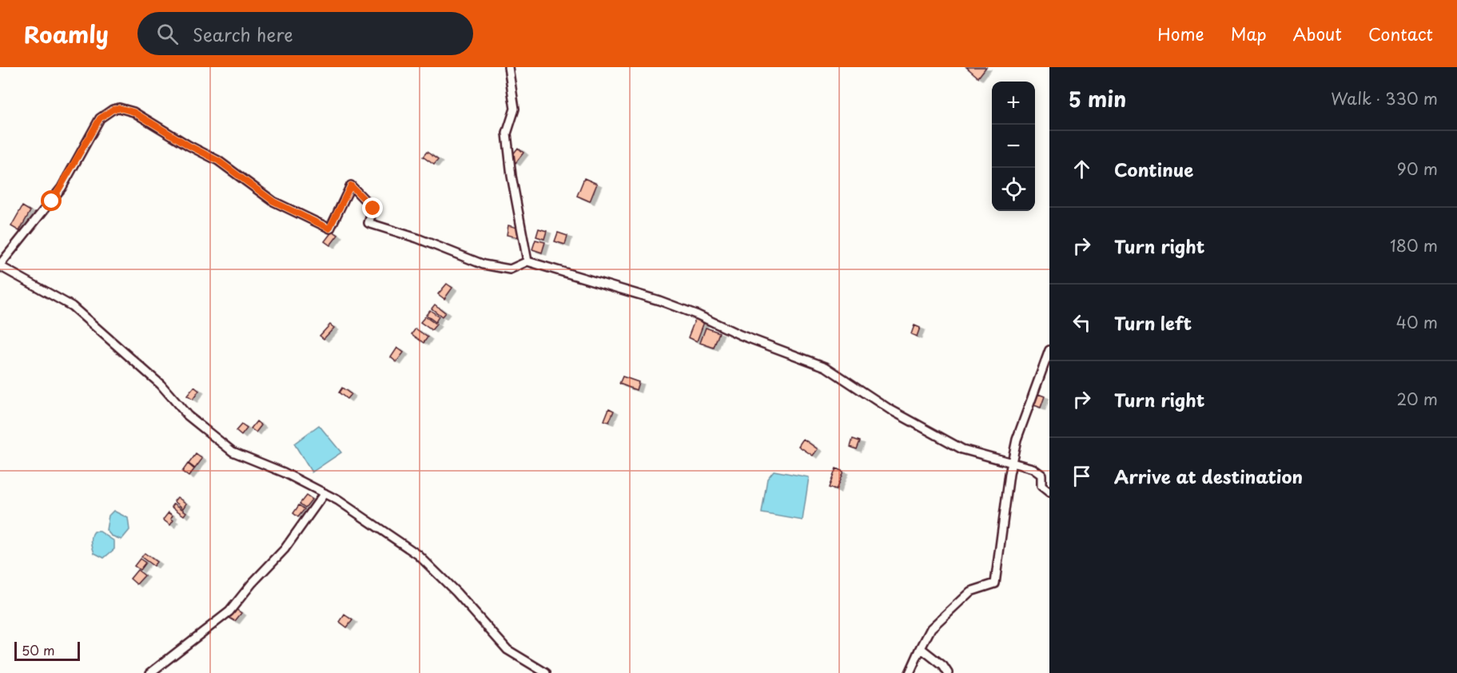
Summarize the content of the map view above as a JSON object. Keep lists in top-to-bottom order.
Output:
{
  "scale_bar": "50 m",
  "page": {
    "header": "Roamly",
    "search": "Search here",
    "nav": [
      "Home",
      "Map",
      "About",
      "Contact"
    ],
    "heading": ["5 min", "Walk · 330 m"],
    "map_buttons": ["+", "−"],
    "list": [
      ["Continue", "90 m"],
      ["Turn right", "180 m"],
      ["Turn left", "40 m"],
      ["Turn right", "20 m"],
      "Arrive at destination"
    ],
    "scale": "50 m"
  }
}
